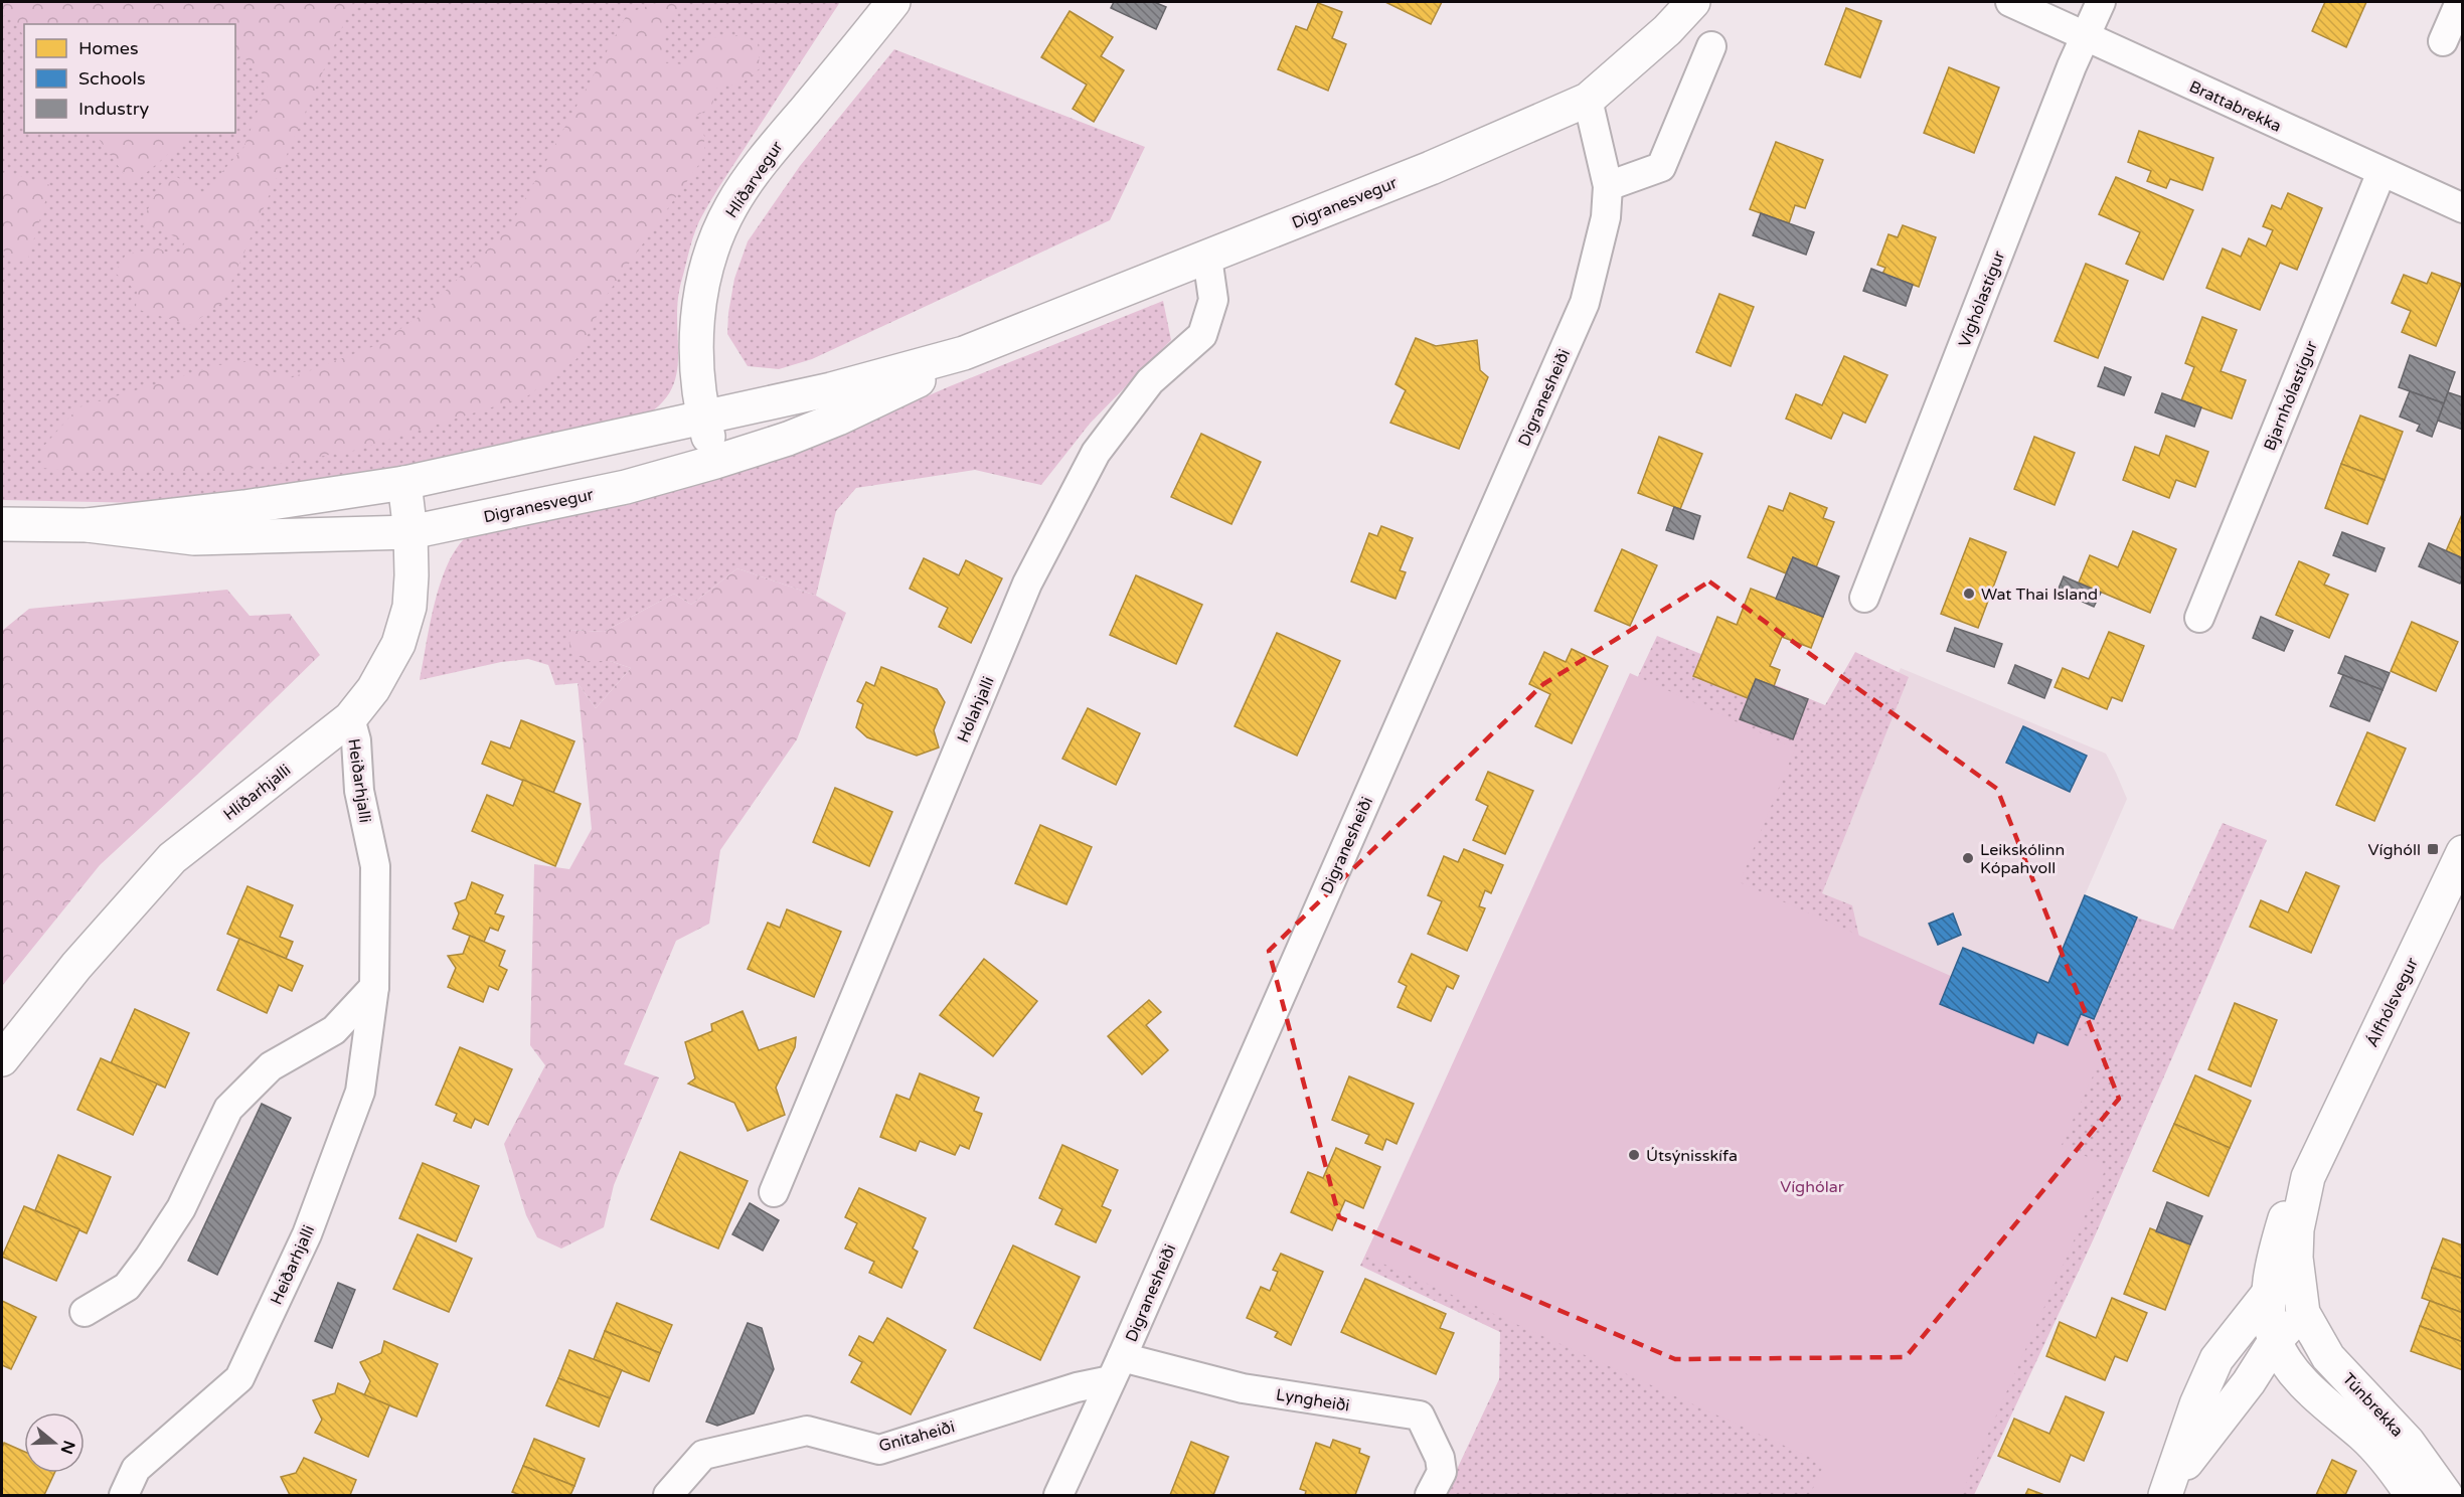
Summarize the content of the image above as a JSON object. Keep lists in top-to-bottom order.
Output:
{
  "streets": {
    "street": [
      "Brattabrekka",
      "Hlíðarvegur",
      "Digranesvegur",
      "Víghólastígur",
      "Bjarnhólastígur",
      "Digranesheiði",
      "Hólahjalli",
      "Heiðarhjalli",
      "Hlíðarhjalli",
      "Álfhólsvegur",
      "Lyngheiði",
      "Túnbrekka",
      "Gnitaheiði"
    ]
  },
  "crossings": [
    ["Brattabrekka", "Víghólastígur"],
    ["Brattabrekka", "Bjarnhólastígur"],
    ["Hlíðarvegur", "Digranesvegur"],
    ["Digranesvegur", "Digranesheiði"],
    ["Digranesvegur", "Hólahjalli"],
    ["Digranesvegur", "Hlíðarhjalli"],
    ["Digranesheiði", "Lyngheiði"],
    ["Digranesheiði", "Gnitaheiði"],
    ["Heiðarhjalli", "Hlíðarhjalli"],
    ["Álfhólsvegur", "Túnbrekka"],
    ["Lyngheiði", "Gnitaheiði"]
  ],
  "parks": ["Víghólar"],
  "places": {
    "other": ["Wat Thai Island", "Leikskólinn Kópahvoll", "Útsýnisskífa"],
    "transit": ["Víghóll"]
  },
  "legend": ["Homes", "Schools", "Industry"],
  "north": "right"
}
